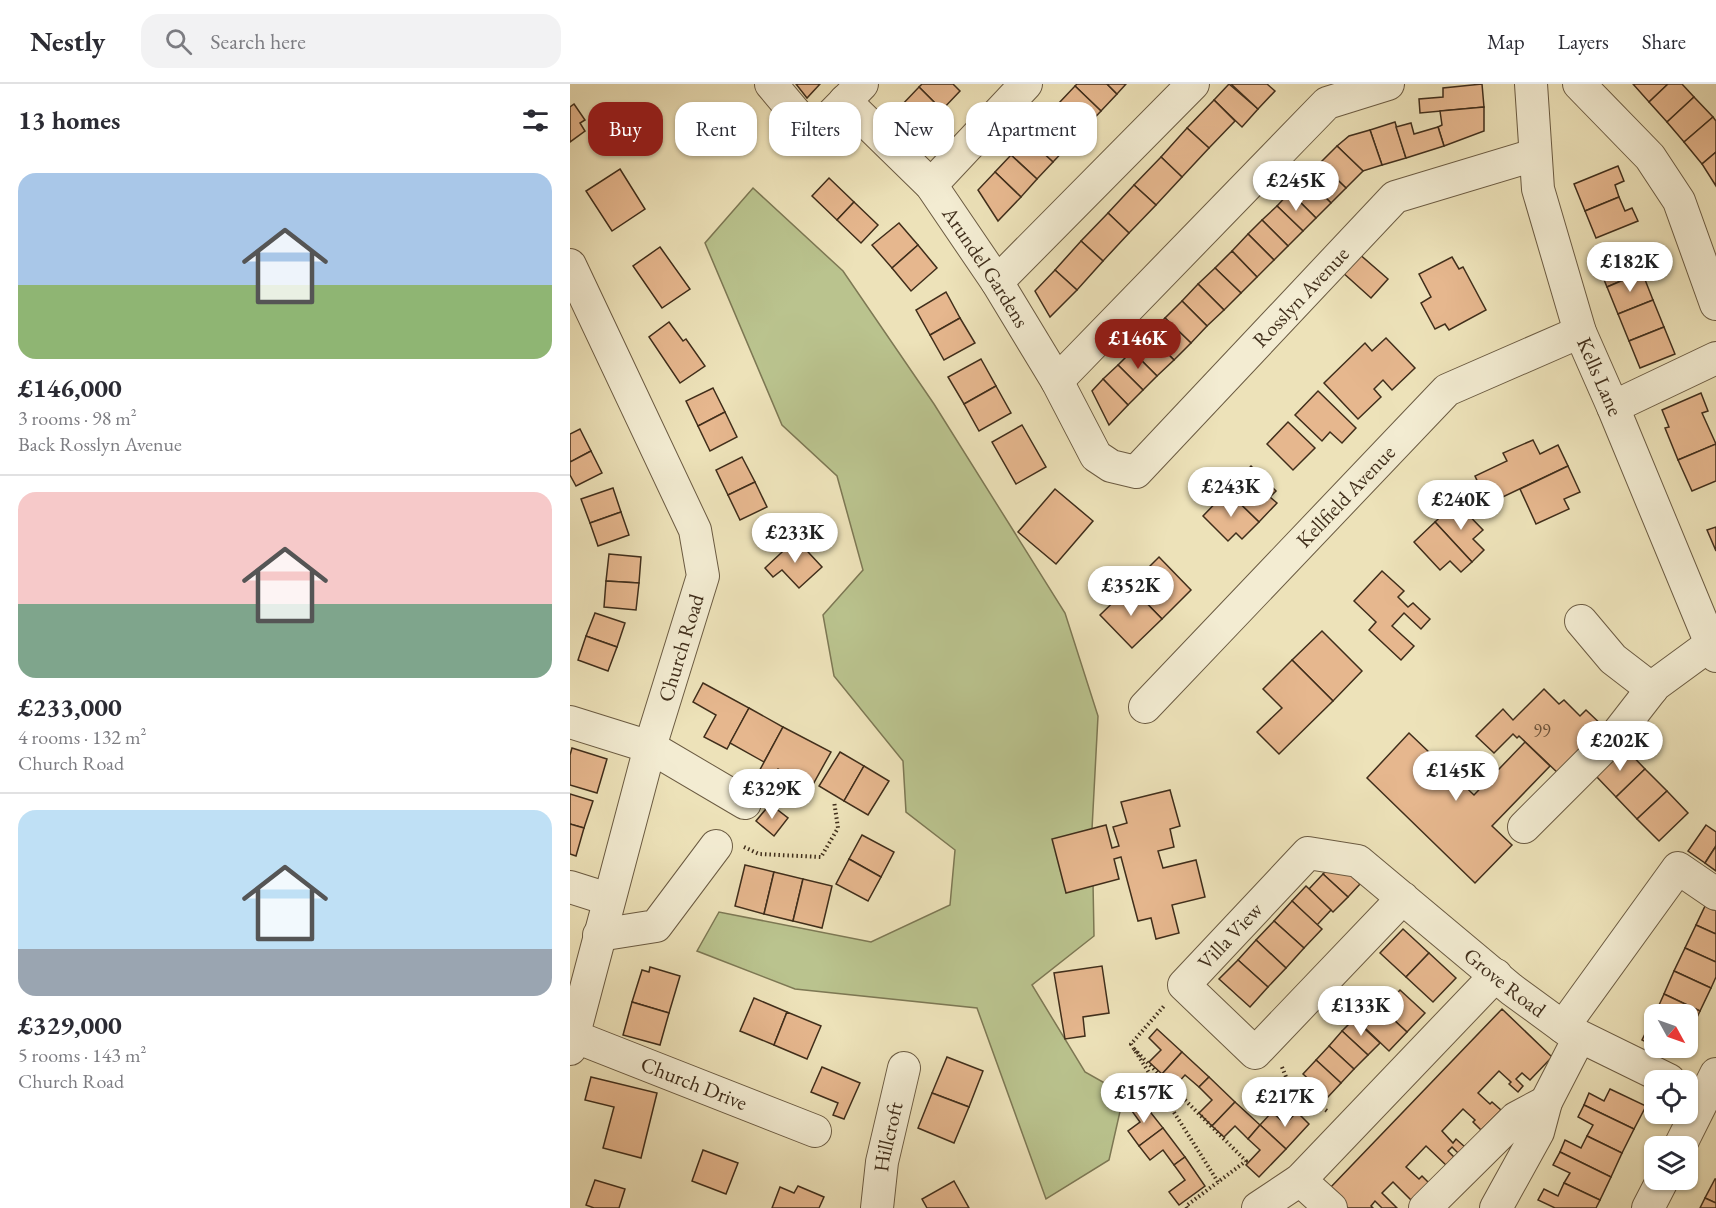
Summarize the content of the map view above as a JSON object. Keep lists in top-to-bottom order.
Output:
{
  "streets": {
    "street": [
      "Arundel Gardens",
      "Rosslyn Avenue",
      "Kells Lane",
      "Kellfield Avenue",
      "Church Road",
      "Villa View",
      "Grove Road",
      "Church Drive",
      "Hillcroft"
    ]
  },
  "crossings": [
    ["Arundel Gardens", "Rosslyn Avenue"],
    ["Rosslyn Avenue", "Kells Lane"],
    ["Kells Lane", "Kellfield Avenue"],
    ["Church Road", "Church Drive"],
    ["Villa View", "Grove Road"]
  ],
  "house_numbers": ["99"],
  "north": "bottom right",
  "page": {
    "header": "Nestly",
    "search": "Search here",
    "nav": ["Map", "Layers", "Share"],
    "heading": "13 homes",
    "chip": [
      "Buy",
      "Rent",
      "Filters",
      "New",
      "Apartment"
    ],
    "list": [
      {
        "name": "£146,000",
        "note": "3 rooms · 98 m² · Back Rosslyn Avenue"
      },
      {
        "name": "£233,000",
        "note": "4 rooms · 132 m² · Church Road"
      },
      {
        "name": "£329,000",
        "note": "5 rooms · 143 m² · Church Road"
      }
    ],
    "price": [
      "£245K",
      "£182K",
      "£146K",
      "£243K",
      "£240K",
      "£233K",
      "£352K",
      "£202K",
      "£145K",
      "£329K",
      "£133K",
      "£157K",
      "£217K"
    ]
  }
}
